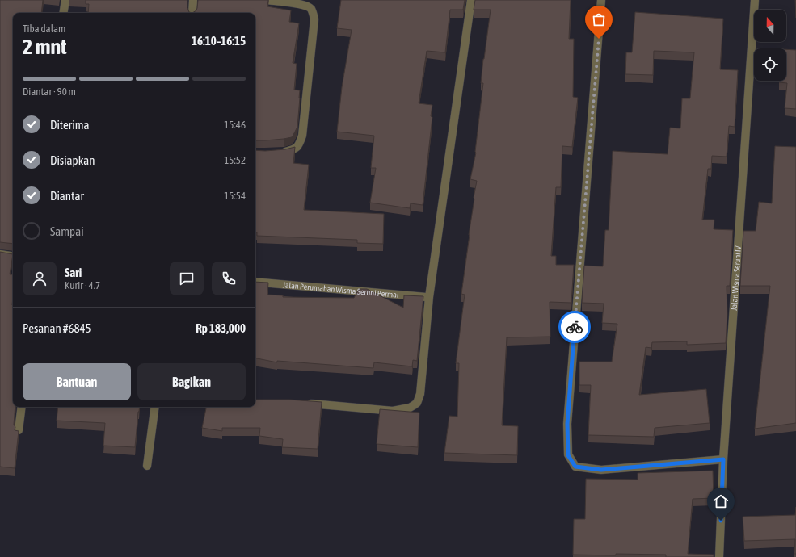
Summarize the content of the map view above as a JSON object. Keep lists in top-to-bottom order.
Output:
{
  "streets": {
    "street": ["Jalan Wisma Seruni IV", "Jalan Perumahan Wisma Seruni Permai"]
  },
  "north": "top",
  "page": {
    "heading": ["2 mnt", "Tiba dalam", "16:10–16:15"],
    "panel": [
      "Sari",
      "Kurir · 4.7",
      "Pesanan #6845",
      "Rp 183,000"
    ],
    "bar": "Diantar · 90 m",
    "list": [
      ["Diterima", "15:46"],
      ["Disiapkan", "15:52"],
      ["Diantar", "15:54"],
      "Sampai"
    ],
    "buttons": ["Bantuan", "Bagikan"]
  }
}
